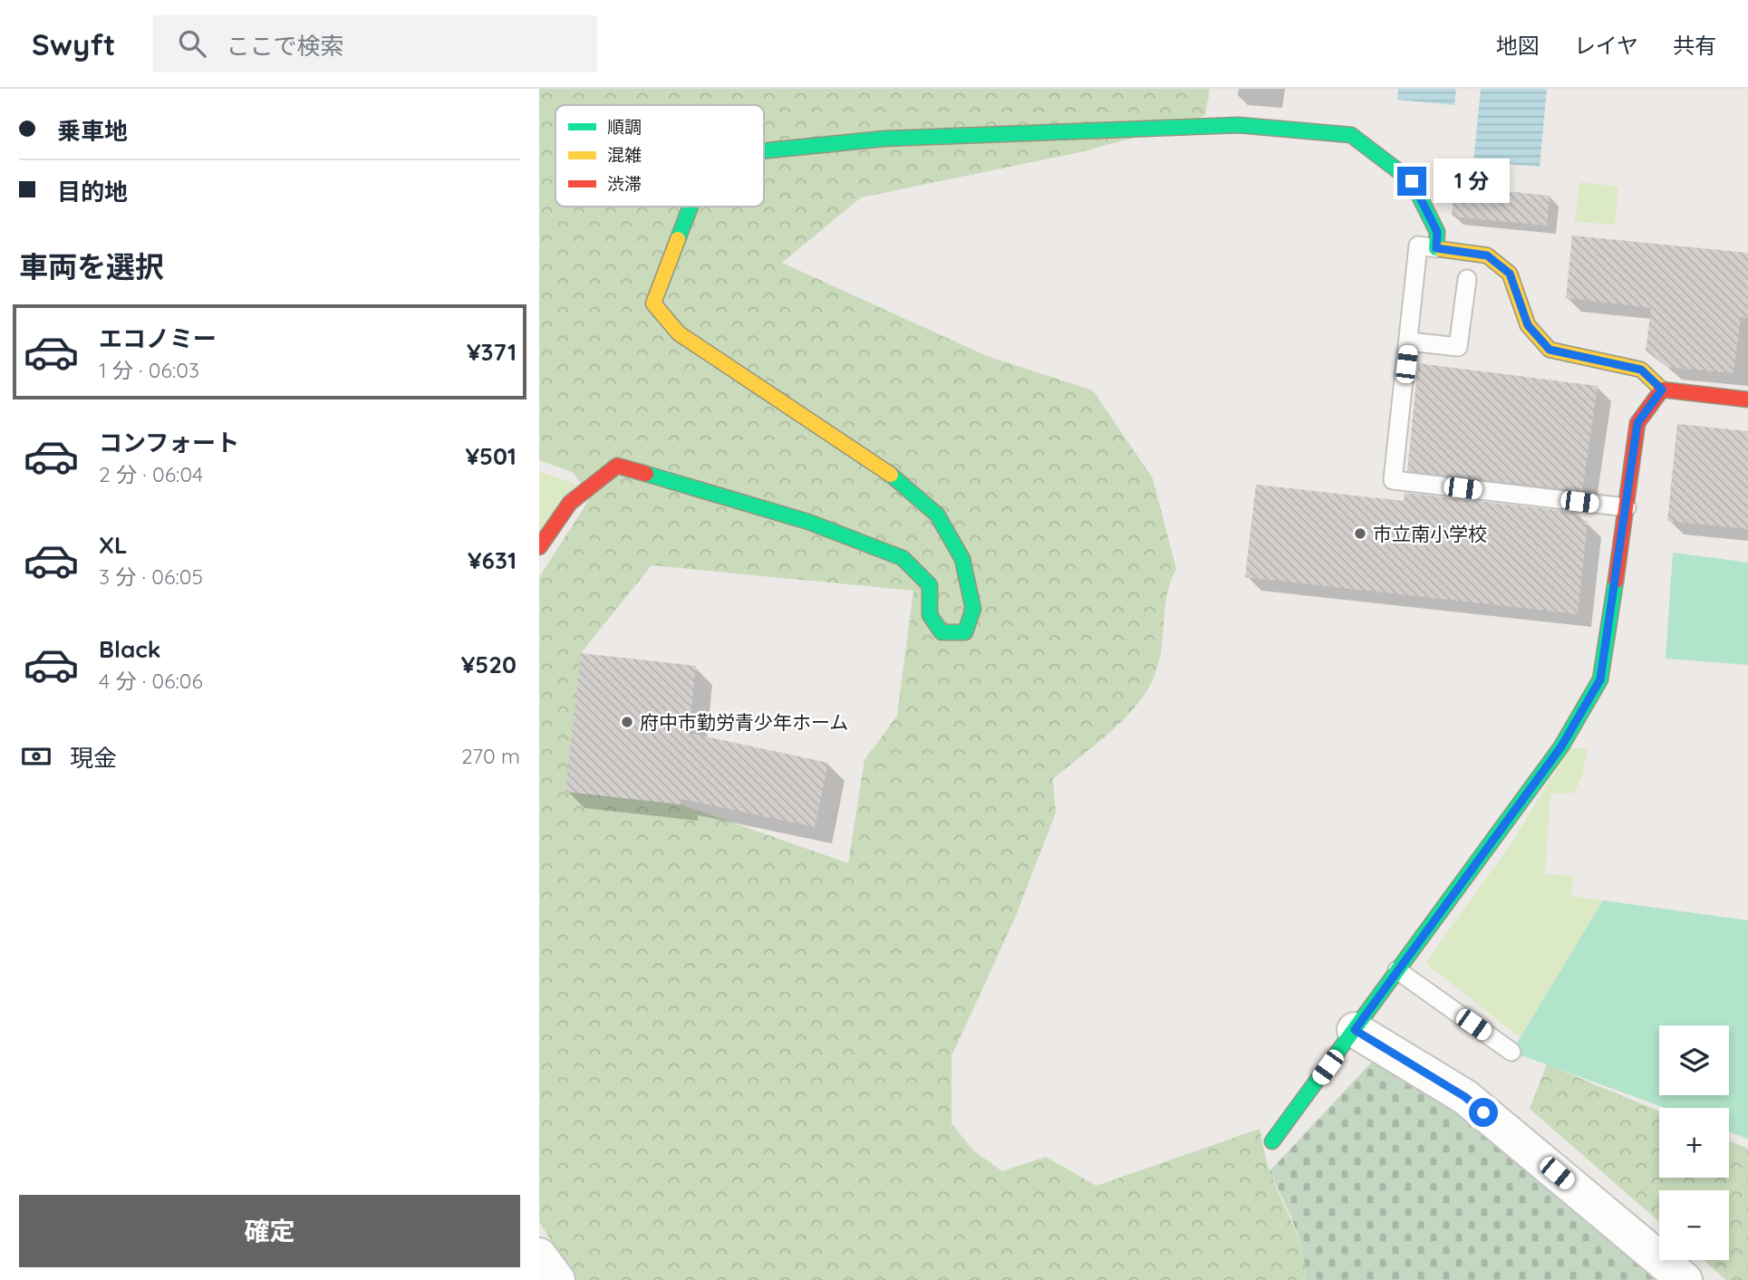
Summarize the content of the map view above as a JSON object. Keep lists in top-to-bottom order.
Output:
{
  "places": ["市立南小学校", "府中市勤労青少年ホーム"],
  "legend": ["順調", "混雑", "渋滞"],
  "page": {
    "header": "Swyft",
    "search": "ここで検索",
    "nav": ["地図", "レイヤ", "共有"],
    "banner": ["乗車地", "目的地"],
    "bubble": "1 分",
    "heading": "車両を選択",
    "list": [
      {
        "name": "エコノミー",
        "note": "1 分 · 06:03",
        "value": "¥371"
      },
      {
        "name": "コンフォート",
        "note": "2 分 · 06:04",
        "value": "¥501"
      },
      {
        "name": "XL",
        "note": "3 分 · 06:05",
        "value": "¥631"
      },
      {
        "name": "Black",
        "note": "4 分 · 06:06",
        "value": "¥520"
      }
    ],
    "pay": ["現金", "270 m"],
    "map_buttons": ["+", "−"],
    "buttons": "確定"
  }
}
